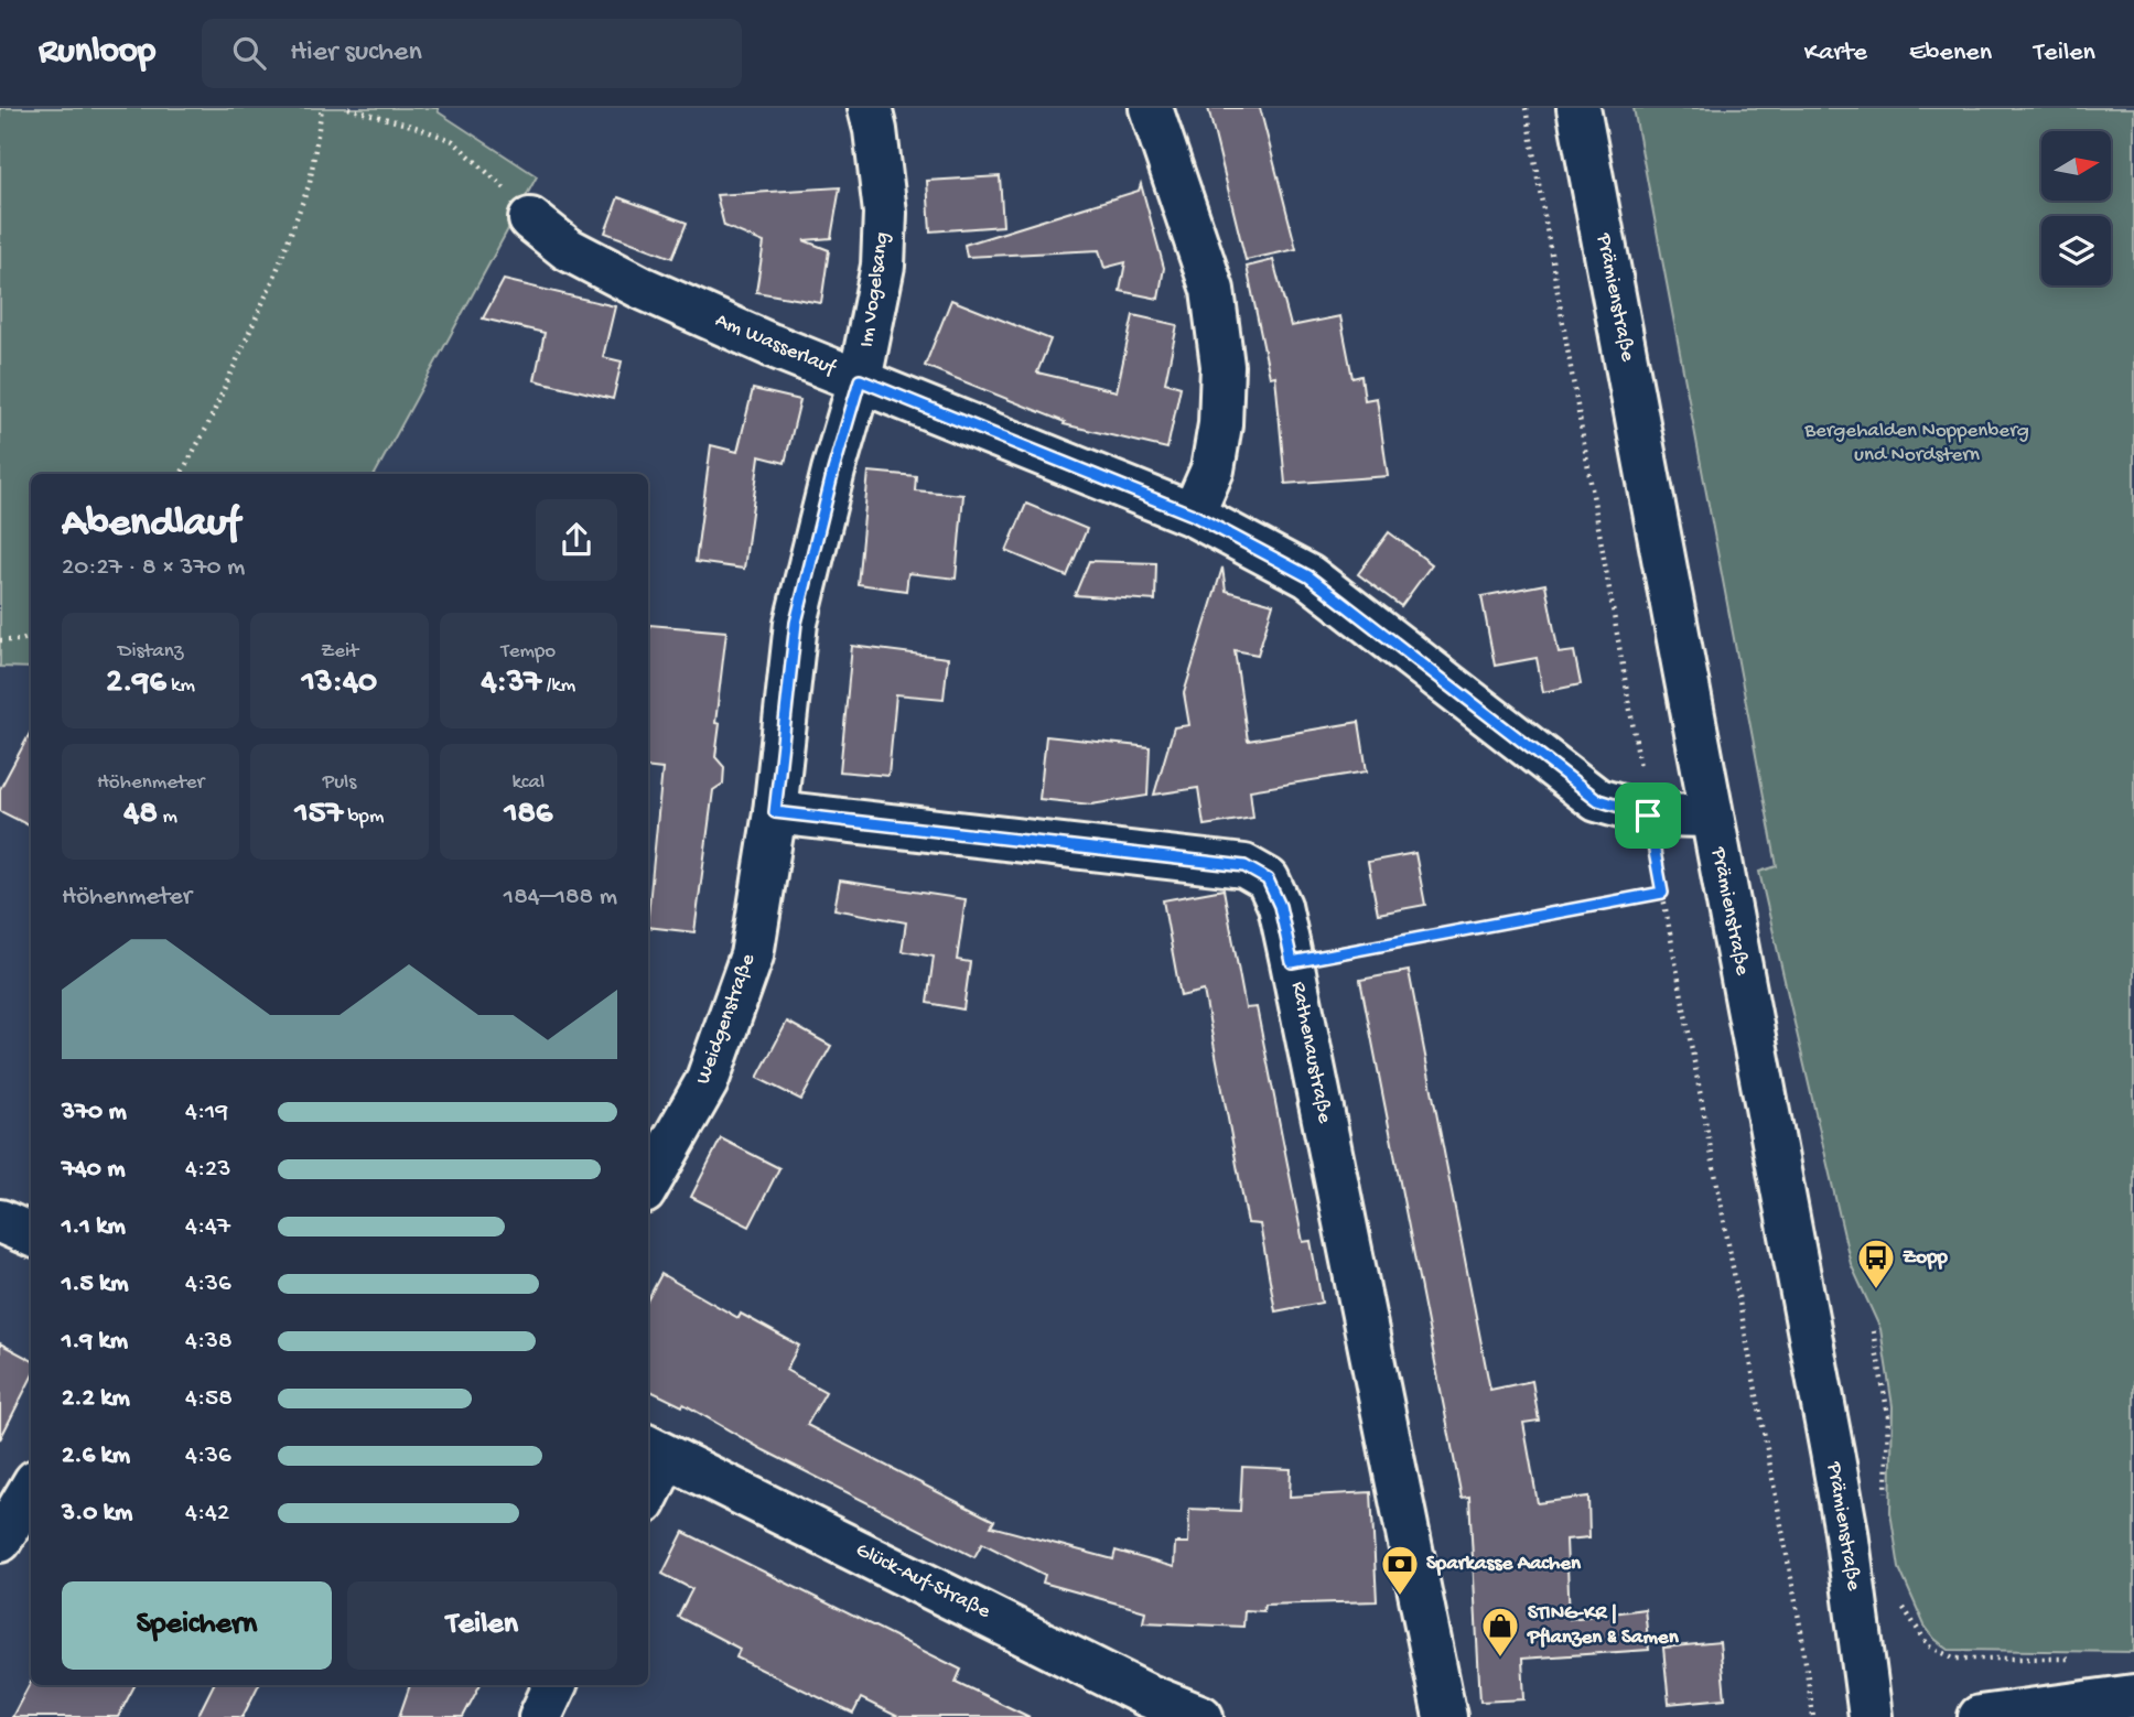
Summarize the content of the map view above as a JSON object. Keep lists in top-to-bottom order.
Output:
{
  "streets": {
    "street": [
      "Im Vogelsang",
      "Prämienstraße",
      "Am Wasserlauf",
      "Weidgenstraße",
      "Rathenaustraße",
      "Glück-Auf-Straße"
    ]
  },
  "crossings": [
    ["Im Vogelsang", "Am Wasserlauf"],
    ["Im Vogelsang", "Weidgenstraße"],
    ["Prämienstraße", "Am Wasserlauf"],
    ["Am Wasserlauf", "Weidgenstraße"],
    ["Weidgenstraße", "Rathenaustraße"]
  ],
  "parks": ["Bergehalden Noppenberg und Nordstern"],
  "places": {
    "bus stop": ["Zopp"],
    "bank": ["Sparkasse Aachen"],
    "shop": ["STING-KR | Pflanzen & Samen"]
  },
  "north": "right",
  "page": {
    "header": "Runloop",
    "search": "Hier suchen",
    "nav": ["Karte", "Ebenen", "Teilen"],
    "heading": ["Abendlauf", "20:27 · 8 × 370 m"],
    "stats": [
      ["Distanz", "2.96 km"],
      ["Zeit", "13:40"],
      ["Tempo", "4:37 /km"],
      ["Höhenmeter", "48 m"],
      ["Puls", "157 bpm"],
      ["kcal", "186"]
    ],
    "chart": ["Höhenmeter", "184–188 m"],
    "list": [
      {
        "name": "370 m",
        "note": "4:19"
      },
      {
        "name": "740 m",
        "note": "4:23"
      },
      {
        "name": "1.1 km",
        "note": "4:47"
      },
      {
        "name": "1.5 km",
        "note": "4:36"
      },
      {
        "name": "1.9 km",
        "note": "4:38"
      },
      {
        "name": "2.2 km",
        "note": "4:58"
      },
      {
        "name": "2.6 km",
        "note": "4:36"
      },
      {
        "name": "3.0 km",
        "note": "4:42"
      }
    ],
    "buttons": ["Speichern", "Teilen"]
  }
}
